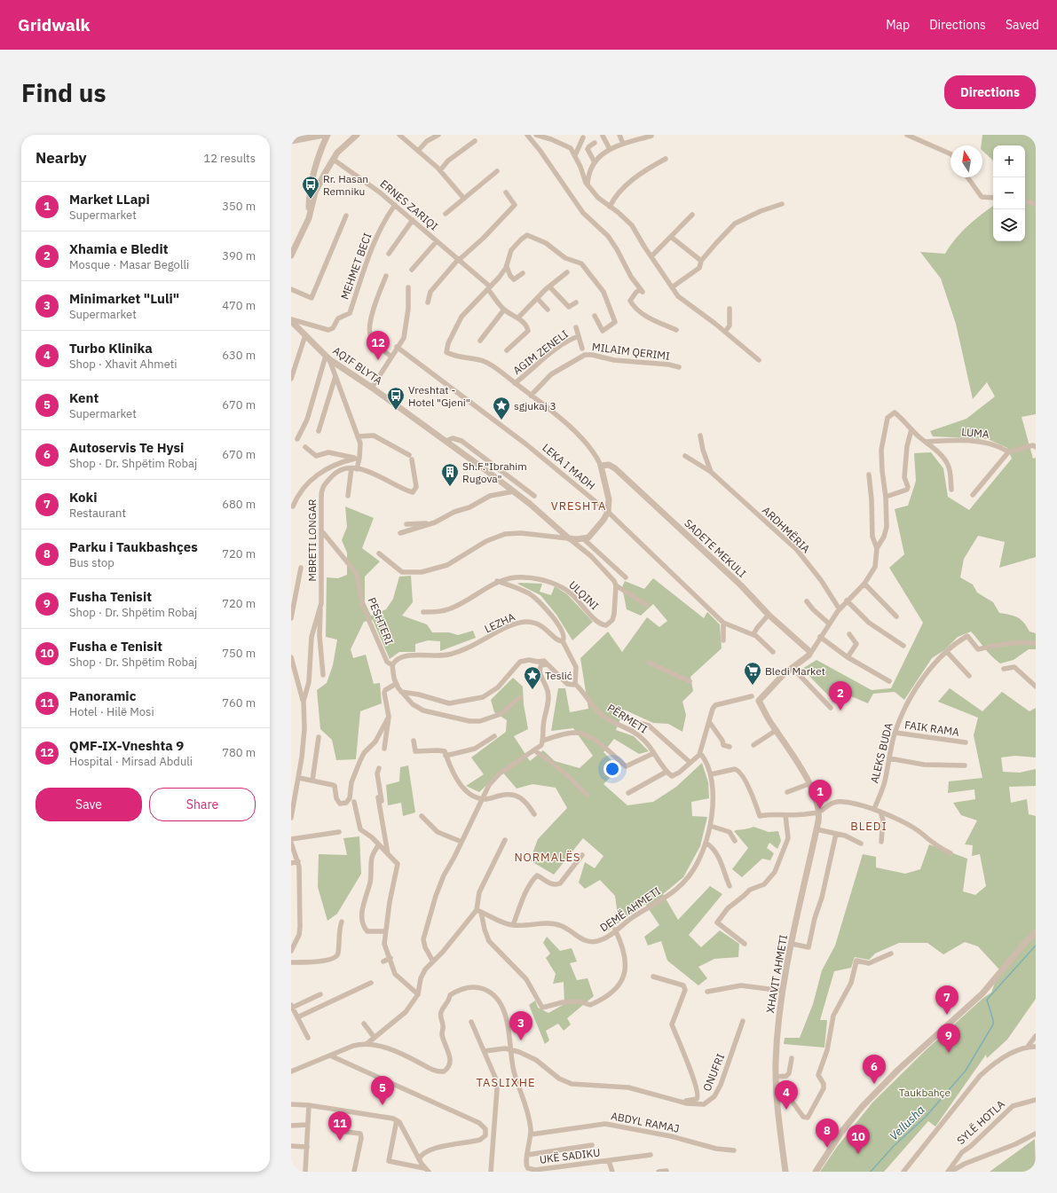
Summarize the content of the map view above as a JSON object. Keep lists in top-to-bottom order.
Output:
{
  "streets": {
    "street": [
      "ERNES ZARIQI",
      "MEHMET BECI",
      "MILAIM QERIMI",
      "AGIM ZENELI",
      "AQIF BLYTA",
      "LUMA",
      "LEKA I MADH",
      "ARDHMËRIA",
      "MBRETI LONGAR",
      "SADETE MEKULI",
      "ULQINI",
      "PESHTERI",
      "LEZHA",
      "PËRMETI",
      "FAIK RAMA",
      "ALEKS BUDA",
      "DEMË AHMETI",
      "XHAVIT AHMETI",
      "ONUFRI",
      "ABDYL RAMAJ",
      "SYLË HOTLA",
      "UKË SADIKU"
    ]
  },
  "crossings": [
    ["ERNES ZARIQI", "MEHMET BECI"],
    ["MEHMET BECI", "AQIF BLYTA"],
    ["MBRETI LONGAR", "PESHTERI"],
    ["PESHTERI", "LEZHA"],
    ["FAIK RAMA", "ALEKS BUDA"],
    ["ONUFRI", "UKË SADIKU"],
    ["ABDYL RAMAJ", "UKË SADIKU"]
  ],
  "districts": [
    "VRESHTA",
    "BLEDI",
    "NORMALËS",
    "TASLIXHE"
  ],
  "water": ["Vellusha"],
  "parks": ["Taukbahçe"],
  "places": {
    "bus stop": ["Rr. Hasan Remniku", "Vreshtat - Hotel \"Gjeni\""],
    "place": ["sgjukaj 3", "Teslić"],
    "building": ["Sh.F.\"Ibrahim Rugova\""],
    "supermarket": ["Bledi Market"]
  },
  "north": "top",
  "page": {
    "header": "Gridwalk",
    "nav": ["Map", "Directions", "Saved"],
    "buttons": [
      "Directions",
      ["Save", "Share"]
    ],
    "title": "Find us",
    "heading": ["Nearby", "12 results"],
    "map_buttons": ["+", "−"],
    "list": [
      {
        "mark": "1",
        "name": "Market LLapi",
        "note": "Supermarket",
        "value": "350 m"
      },
      {
        "mark": "2",
        "name": "Xhamia e Bledit",
        "note": "Mosque · Masar Begolli",
        "value": "390 m"
      },
      {
        "mark": "3",
        "name": "Minimarket \"Luli\"",
        "note": "Supermarket",
        "value": "470 m"
      },
      {
        "mark": "4",
        "name": "Turbo Klinika",
        "note": "Shop · Xhavit Ahmeti",
        "value": "630 m"
      },
      {
        "mark": "5",
        "name": "Kent",
        "note": "Supermarket",
        "value": "670 m"
      },
      {
        "mark": "6",
        "name": "Autoservis Te Hysi",
        "note": "Shop · Dr. Shpëtim Robaj",
        "value": "670 m"
      },
      {
        "mark": "7",
        "name": "Koki",
        "note": "Restaurant",
        "value": "680 m"
      },
      {
        "mark": "8",
        "name": "Parku i Taukbashçes",
        "note": "Bus stop",
        "value": "720 m"
      },
      {
        "mark": "9",
        "name": "Fusha Tenisit",
        "note": "Shop · Dr. Shpëtim Robaj",
        "value": "720 m"
      },
      {
        "mark": "10",
        "name": "Fusha e Tenisit",
        "note": "Shop · Dr. Shpëtim Robaj",
        "value": "750 m"
      },
      {
        "mark": "11",
        "name": "Panoramic",
        "note": "Hotel · Hilë Mosi",
        "value": "760 m"
      },
      {
        "mark": "12",
        "name": "QMF-IX-Vneshta 9",
        "note": "Hospital · Mirsad Abduli",
        "value": "780 m"
      }
    ],
    "pins": [
      "12",
      "2",
      "1",
      "7",
      "3",
      "9",
      "6",
      "5",
      "4",
      "11",
      "8",
      "10"
    ]
  }
}
